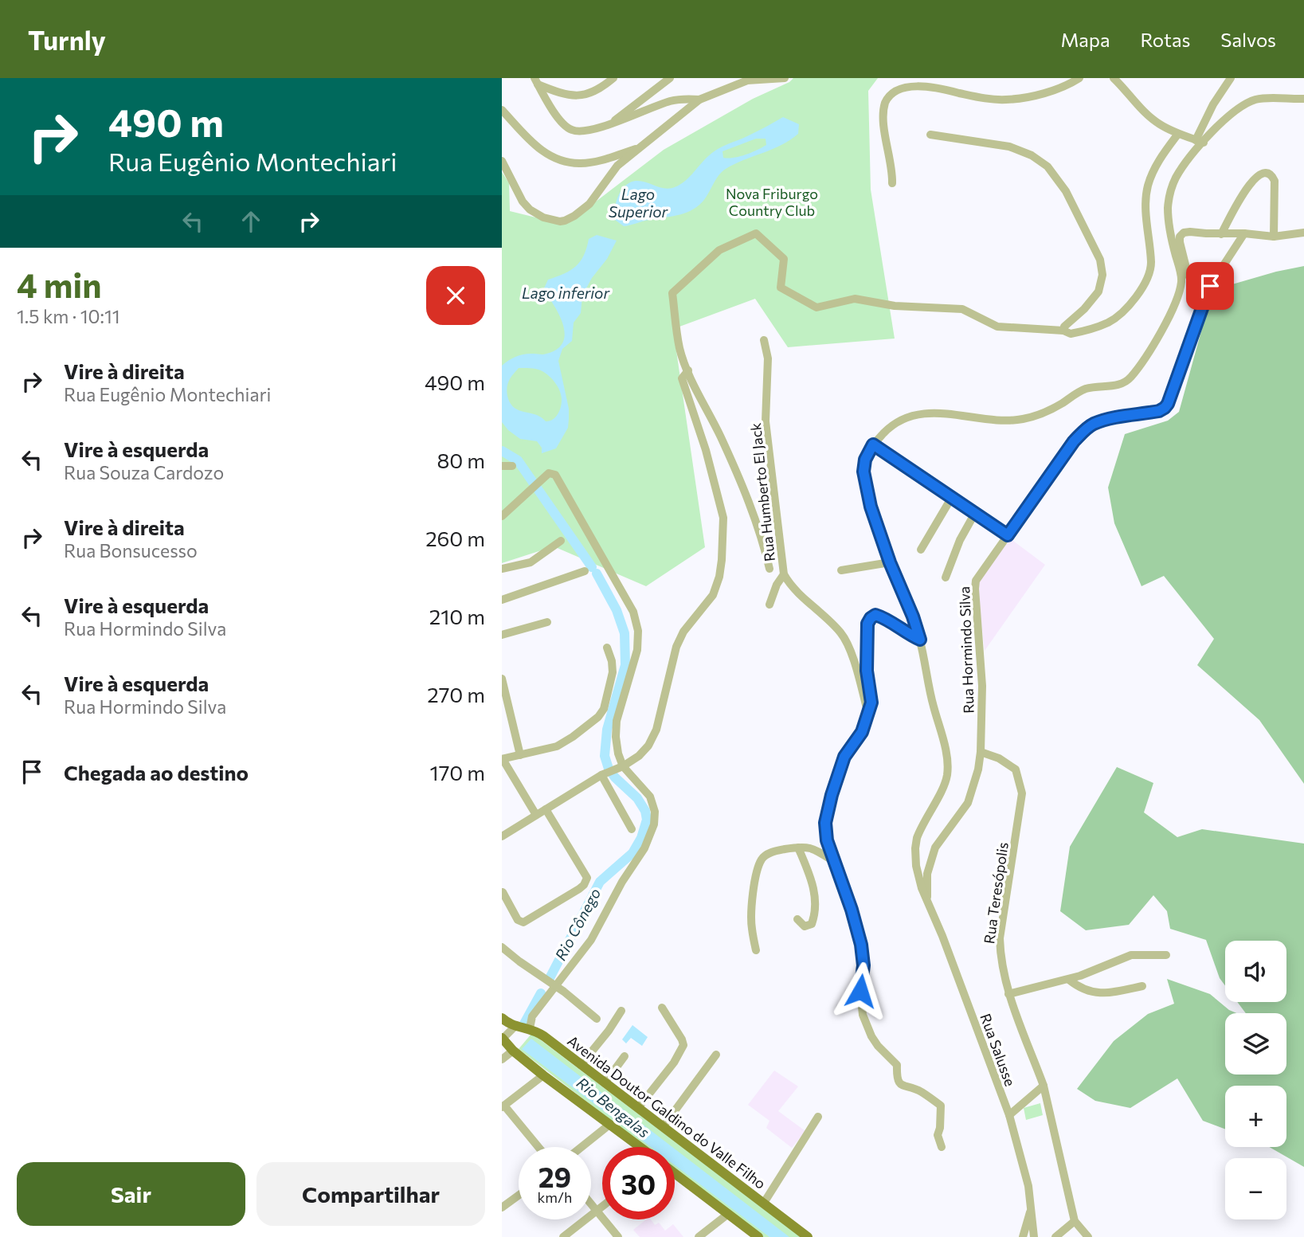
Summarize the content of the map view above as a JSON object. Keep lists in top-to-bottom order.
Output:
{
  "streets": {
    "main road": ["Avenida Doutor Galdino do Valle Filho"],
    "street": [
      "Rua Humberto El Jack",
      "Rua Hormindo Silva",
      "Rua Teresópolis",
      "Rua Salusse"
    ]
  },
  "crossings": [
    ["Rua Hormindo Silva", "Rua Teresópolis"],
    ["Rua Hormindo Silva", "Rua Salusse"]
  ],
  "water": [
    "Lago Superior",
    "Lago inferior",
    "Rio Cônego",
    "Rio Bengalas"
  ],
  "parks": ["Nova Friburgo Country Club"],
  "page": {
    "header": "Turnly",
    "nav": ["Mapa", "Rotas", "Salvos"],
    "turn": ["490 m", "Rua Eugênio Montechiari"],
    "heading": ["4 min", "1.5 km · 10:11"],
    "list": [
      {
        "name": "Vire à direita",
        "note": "Rua Eugênio Montechiari",
        "value": "490 m"
      },
      {
        "name": "Vire à esquerda",
        "note": "Rua Souza Cardozo",
        "value": "80 m"
      },
      {
        "name": "Vire à direita",
        "note": "Rua Bonsucesso",
        "value": "260 m"
      },
      {
        "name": "Vire à esquerda",
        "note": "Rua Hormindo Silva",
        "value": "210 m"
      },
      {
        "name": "Vire à esquerda",
        "note": "Rua Hormindo Silva",
        "value": "270 m"
      },
      {
        "name": "Chegada ao destino",
        "value": "170 m"
      }
    ],
    "map_buttons": ["+", "−"],
    "speed": "29 km/h",
    "limit": "30",
    "buttons": ["Sair", "Compartilhar"]
  }
}
